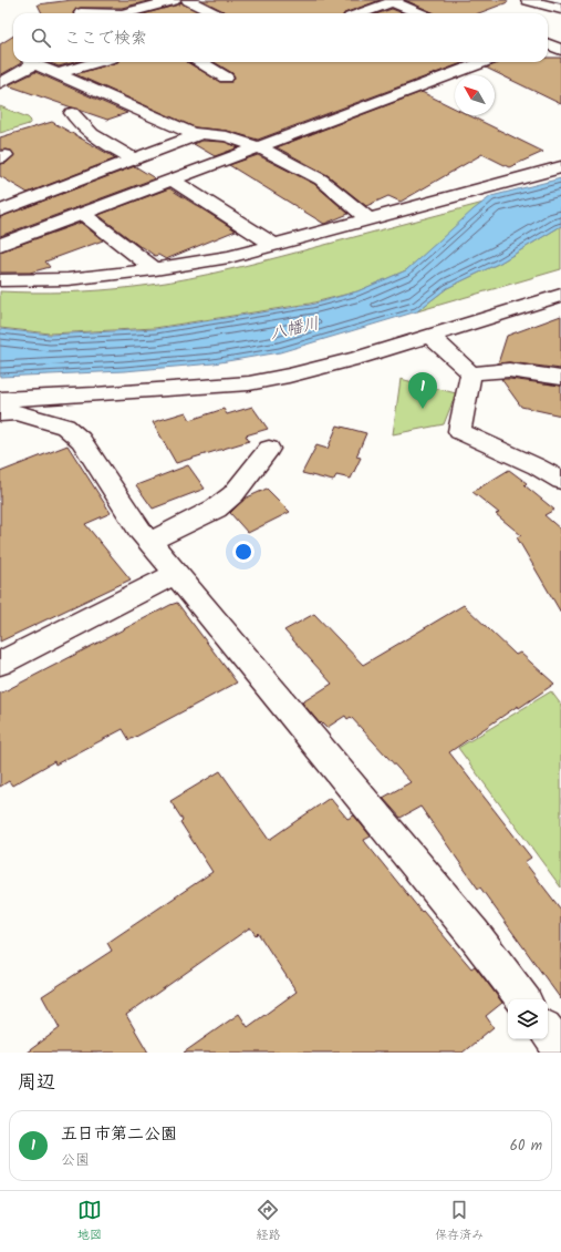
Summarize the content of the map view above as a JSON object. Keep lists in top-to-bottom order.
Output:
{
  "water": ["八幡川"],
  "north": "top left",
  "page": {
    "search": "ここで検索",
    "pins": "1",
    "heading": "周辺",
    "list": [
      {
        "mark": "1",
        "name": "五日市第二公園",
        "note": "公園",
        "value": "60 m"
      }
    ],
    "nav": ["地図", "経路", "保存済み"]
  }
}
